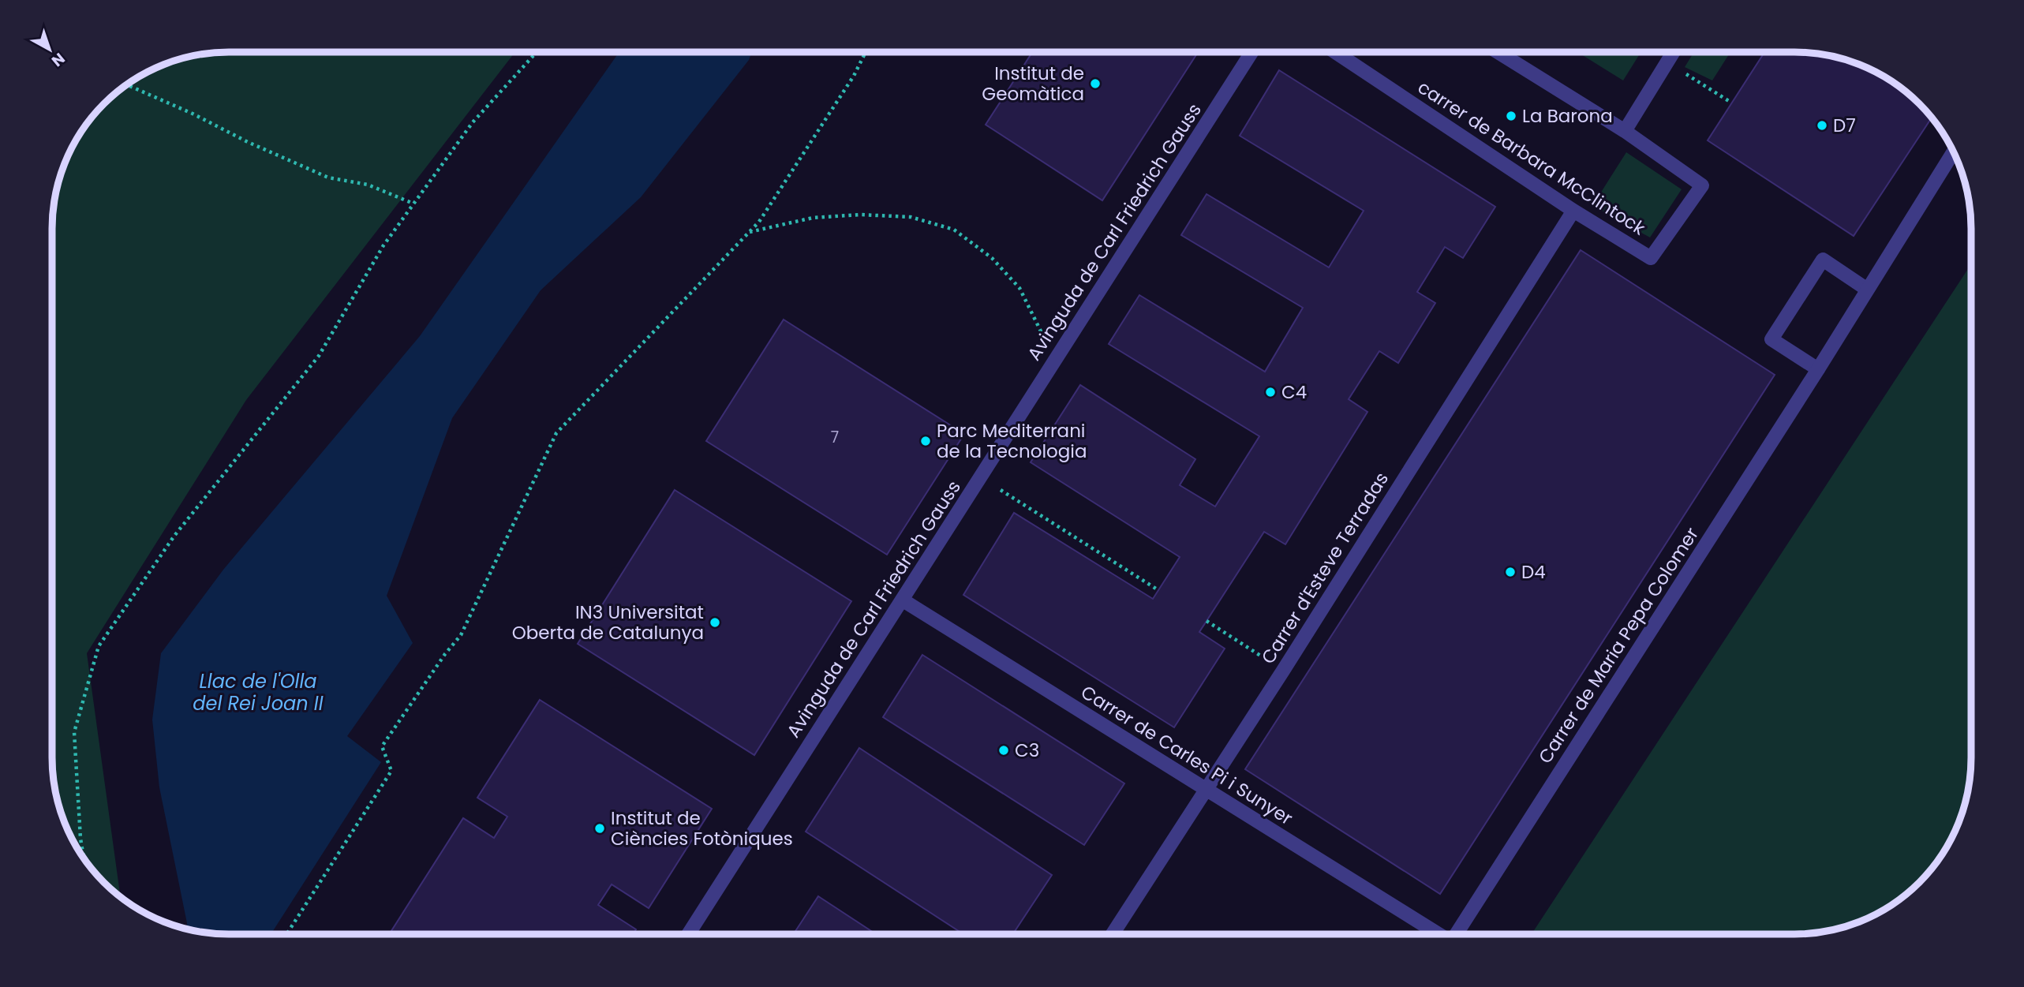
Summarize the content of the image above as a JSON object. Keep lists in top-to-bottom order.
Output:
{
  "streets": {
    "street": [
      "carrer de Barbara McClintock",
      "Avinguda de Carl Friedrich Gauss",
      "Carrer d'Esteve Terradas",
      "Carrer de Maria Pepa Colomer",
      "Carrer de Carles Pi i Sunyer"
    ]
  },
  "crossings": [
    ["carrer de Barbara McClintock", "Carrer d'Esteve Terradas"],
    ["Avinguda de Carl Friedrich Gauss", "Carrer de Carles Pi i Sunyer"],
    ["Carrer d'Esteve Terradas", "Carrer de Carles Pi i Sunyer"]
  ],
  "water": ["Llac de l'Olla del Rei Joan II"],
  "places": [
    "Institut de Geomàtica",
    "La Barona",
    "D7",
    "C4",
    "Parc Mediterrani de la Tecnologia",
    "D4",
    "IN3 Universitat Oberta de Catalunya",
    "C3",
    "Institut de Ciències Fotòniques"
  ],
  "house_numbers": ["7"],
  "north": "bottom right"
}
